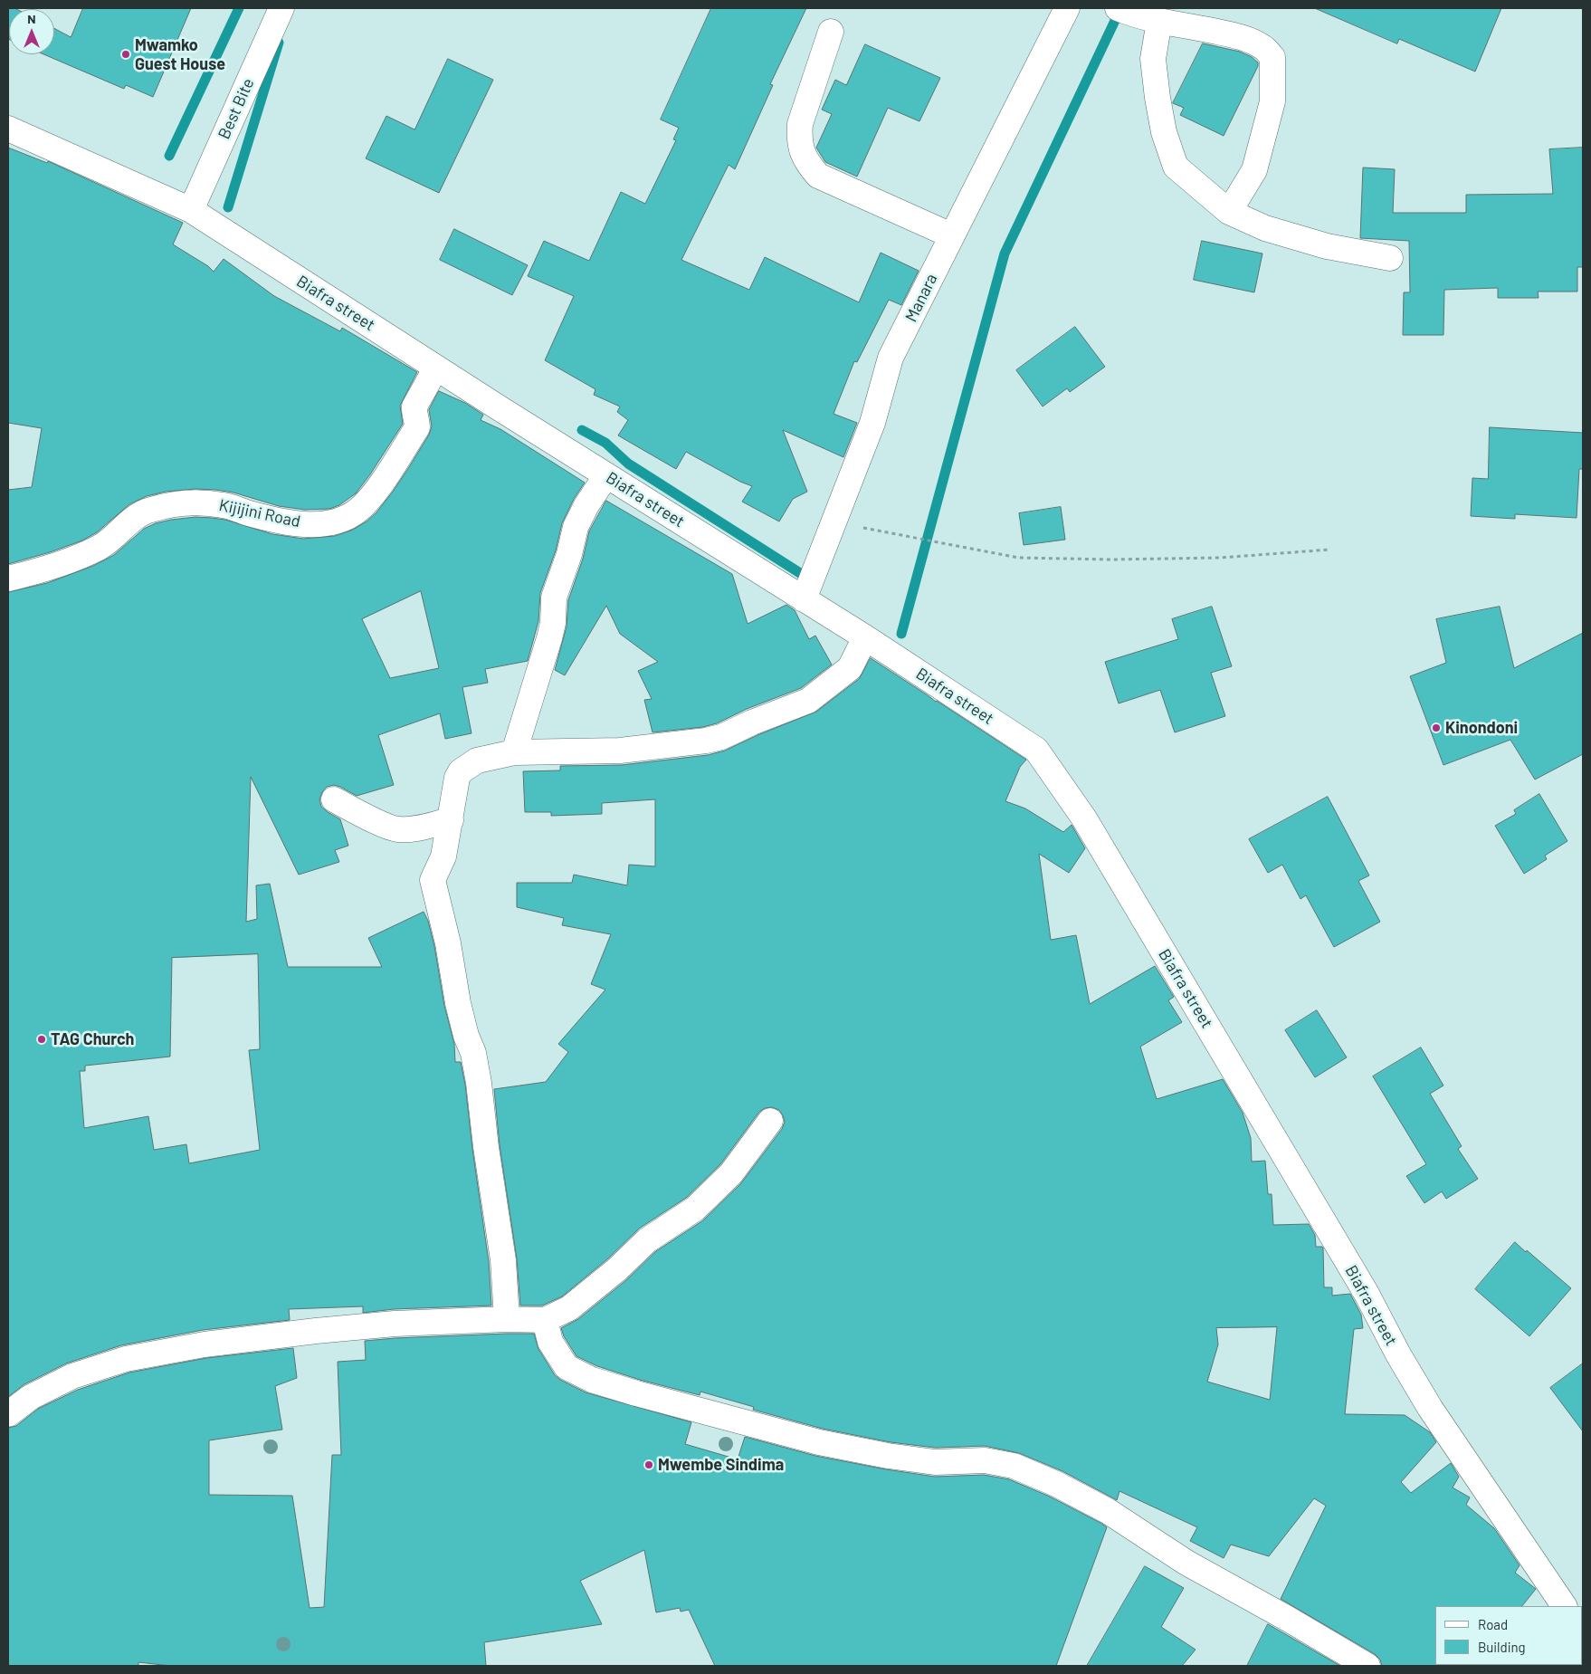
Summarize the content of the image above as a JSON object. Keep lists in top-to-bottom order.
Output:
{
  "streets": {
    "street": [
      "Best Bite",
      "Manara",
      "Biafra street",
      "Kijijini Road"
    ]
  },
  "crossings": [
    ["Best Bite", "Biafra street"],
    ["Manara", "Biafra street"],
    ["Biafra street", "Kijijini Road"]
  ],
  "places": [
    "Mwamko Guest House",
    "Kinondoni",
    "TAG Church",
    "Mwembe Sindima"
  ],
  "legend": ["Road", "Building"],
  "north": "top"
}
